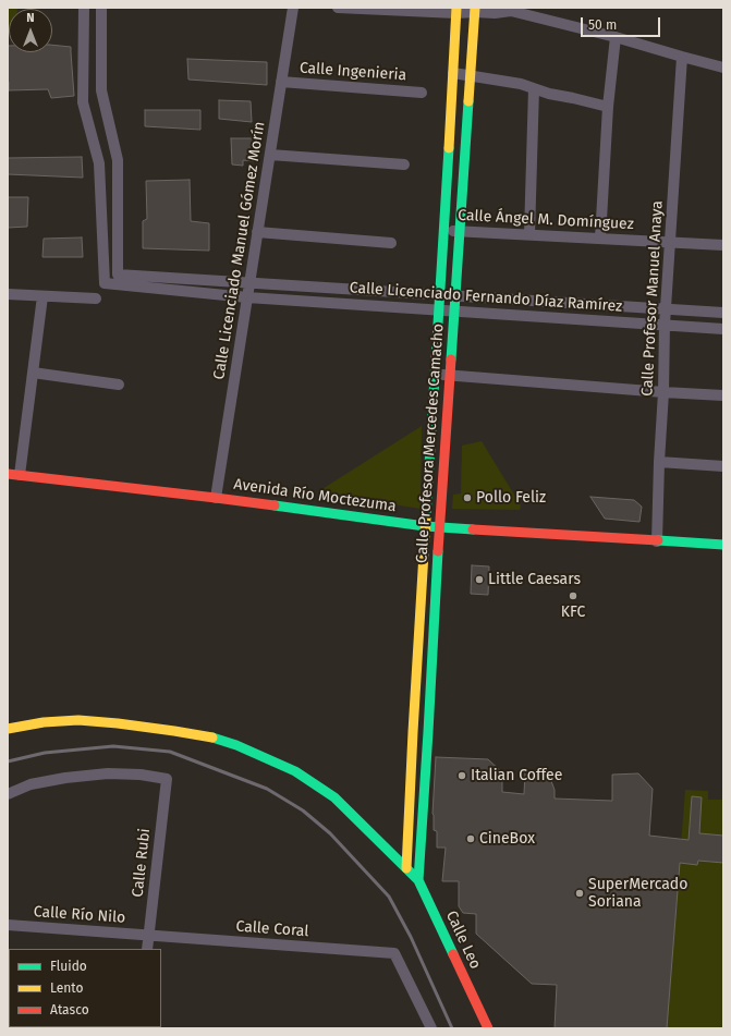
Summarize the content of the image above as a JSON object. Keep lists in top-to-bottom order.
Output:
{
  "streets": {
    "street": [
      "Calle Ingenieria",
      "Calle Ángel M. Domínguez",
      "Calle Licenciado Manuel Gómez Morín",
      "Calle Licenciado Fernando Díaz Ramírez",
      "Calle Profesor Manuel Anaya",
      "Calle Profesora Mercedes Camacho",
      "Avenida Río Moctezuma",
      "Calle Rubi",
      "Calle Río Nilo",
      "Calle Coral",
      "Calle Leo"
    ]
  },
  "crossings": [
    ["Calle Ingenieria", "Calle Licenciado Manuel Gómez Morín"],
    ["Calle Ángel M. Domínguez", "Calle Profesor Manuel Anaya"],
    ["Calle Ángel M. Domínguez", "Calle Profesora Mercedes Camacho"],
    ["Calle Licenciado Manuel Gómez Morín", "Calle Licenciado Fernando Díaz Ramírez"],
    ["Calle Licenciado Manuel Gómez Morín", "Avenida Río Moctezuma"],
    ["Calle Licenciado Fernando Díaz Ramírez", "Calle Profesor Manuel Anaya"],
    ["Calle Licenciado Fernando Díaz Ramírez", "Calle Profesora Mercedes Camacho"],
    ["Calle Profesor Manuel Anaya", "Avenida Río Moctezuma"],
    ["Calle Profesora Mercedes Camacho", "Avenida Río Moctezuma"],
    ["Calle Profesora Mercedes Camacho", "Calle Leo"],
    ["Calle Rubi", "Calle Río Nilo"],
    ["Calle Rubi", "Calle Coral"],
    ["Calle Río Nilo", "Calle Coral"]
  ],
  "places": [
    "Pollo Feliz",
    "Little Caesars",
    "KFC",
    "Italian Coffee",
    "CineBox",
    "SuperMercado Soriana"
  ],
  "legend": ["Fluido", "Lento", "Atasco"],
  "scale_bar": "50 m",
  "north": "top"
}
